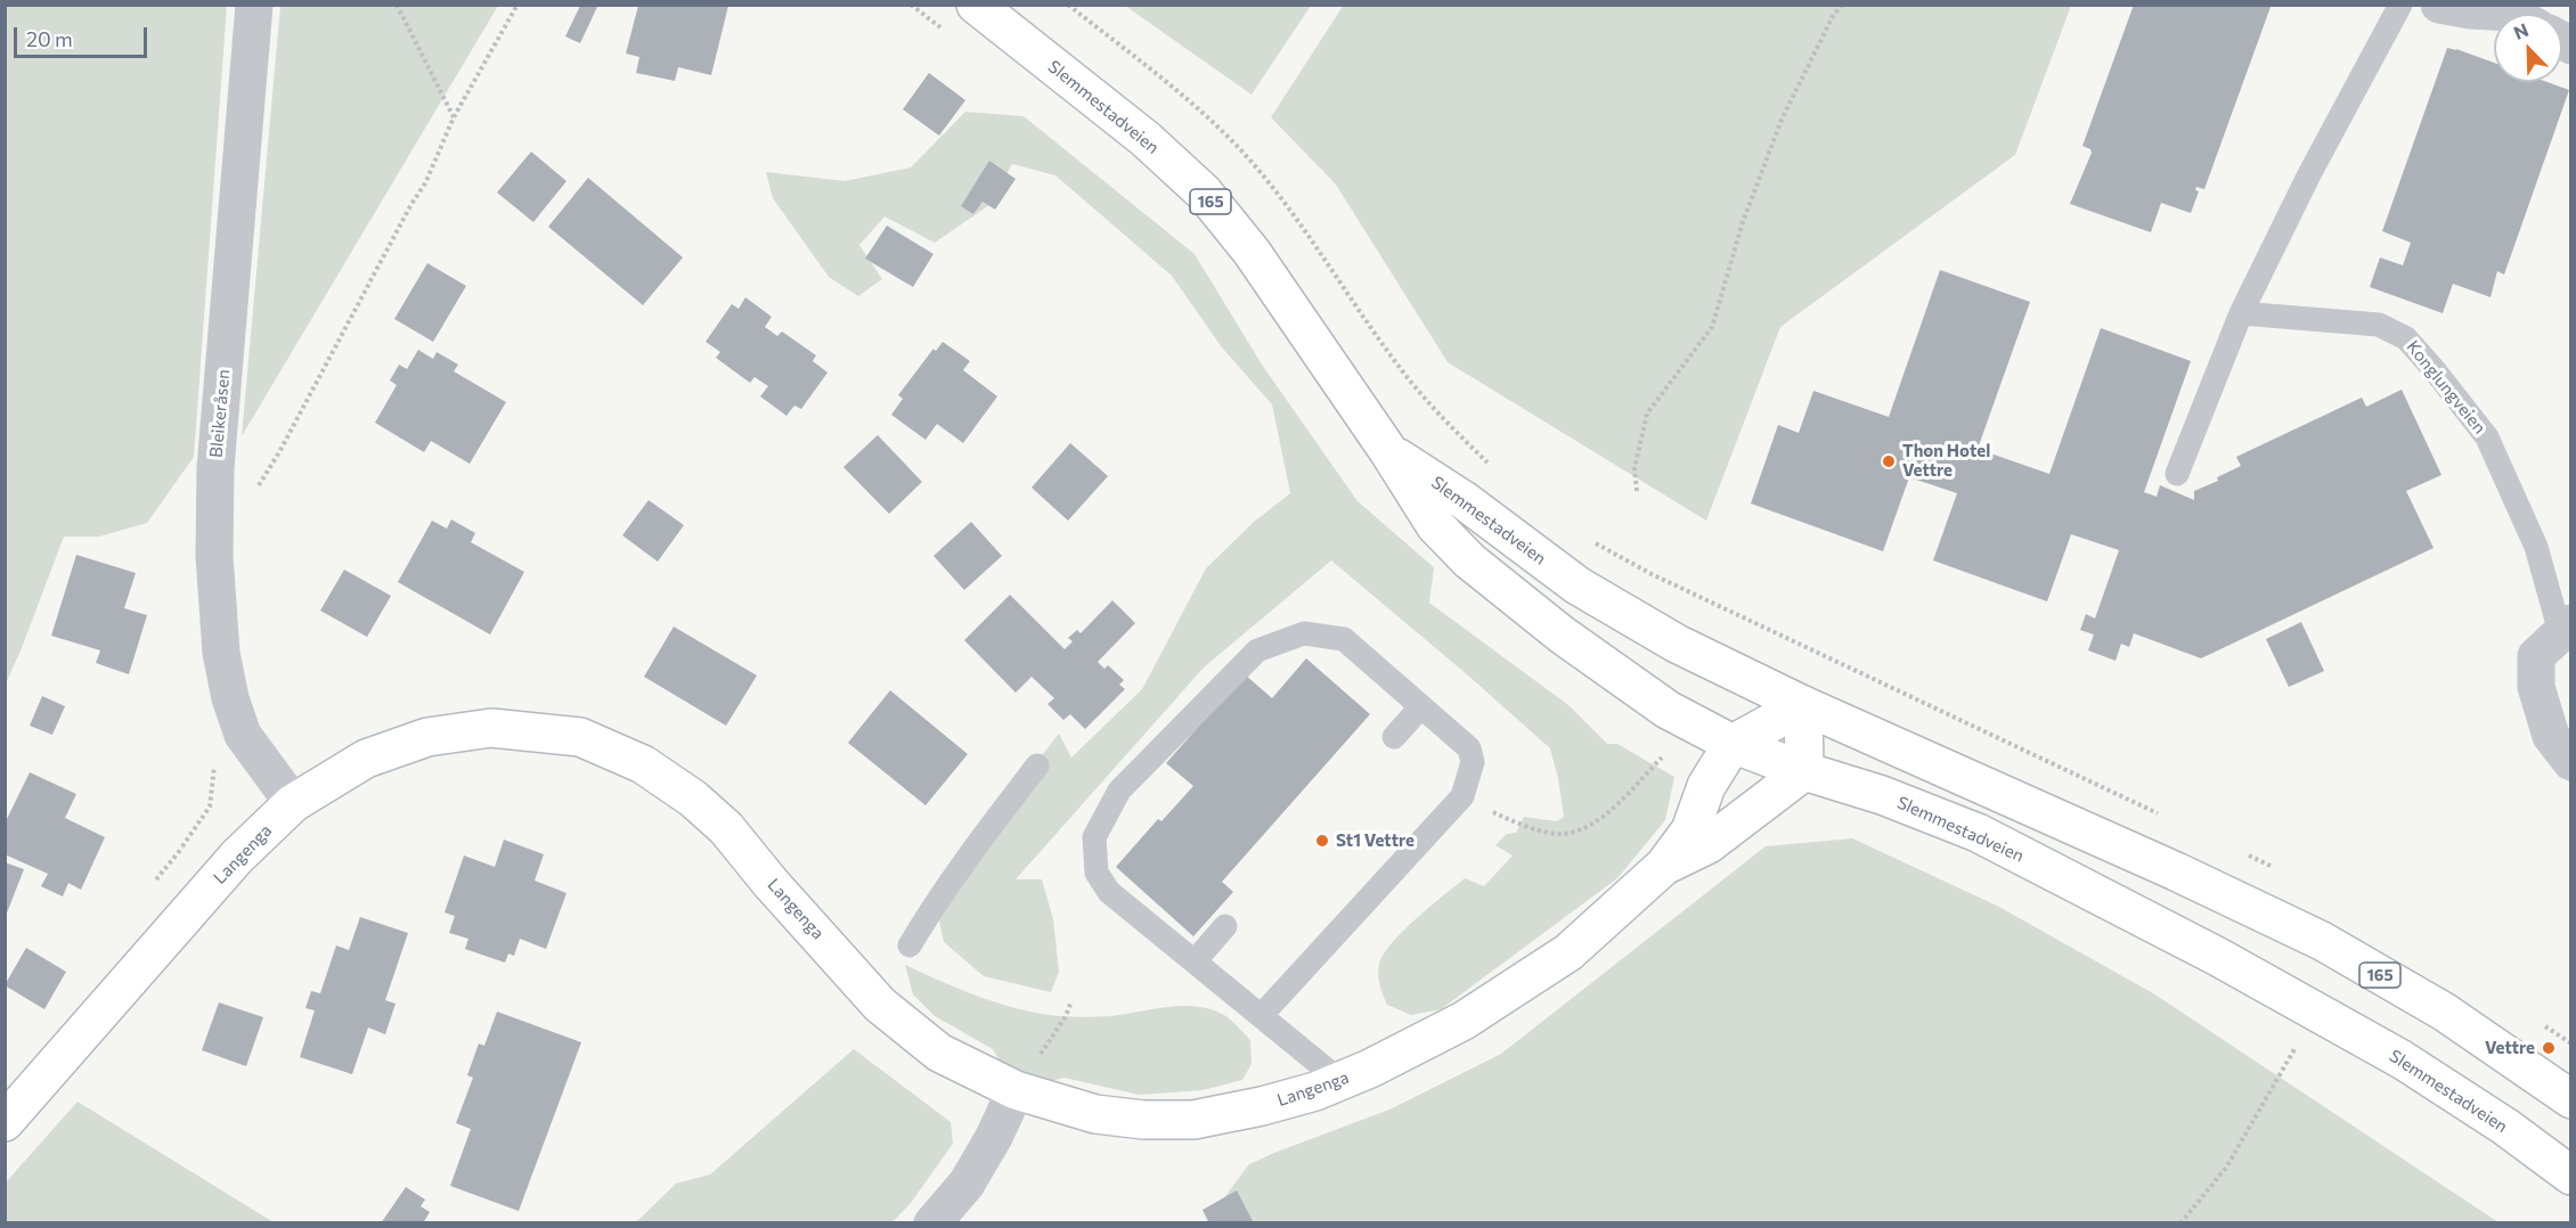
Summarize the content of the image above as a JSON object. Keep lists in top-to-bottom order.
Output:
{
  "streets": {
    "main road": ["Slemmestadveien", "165", "Langenga"],
    "street": ["Konglungveien", "Bleikeråsen"]
  },
  "crossings": [
    ["Slemmestadveien", "Langenga"],
    ["Bleikeråsen", "Langenga"]
  ],
  "places": ["Thon Hotel Vettre", "St1 Vettre", "Vettre"],
  "scale_bar": "20 m",
  "north": "top left"
}
